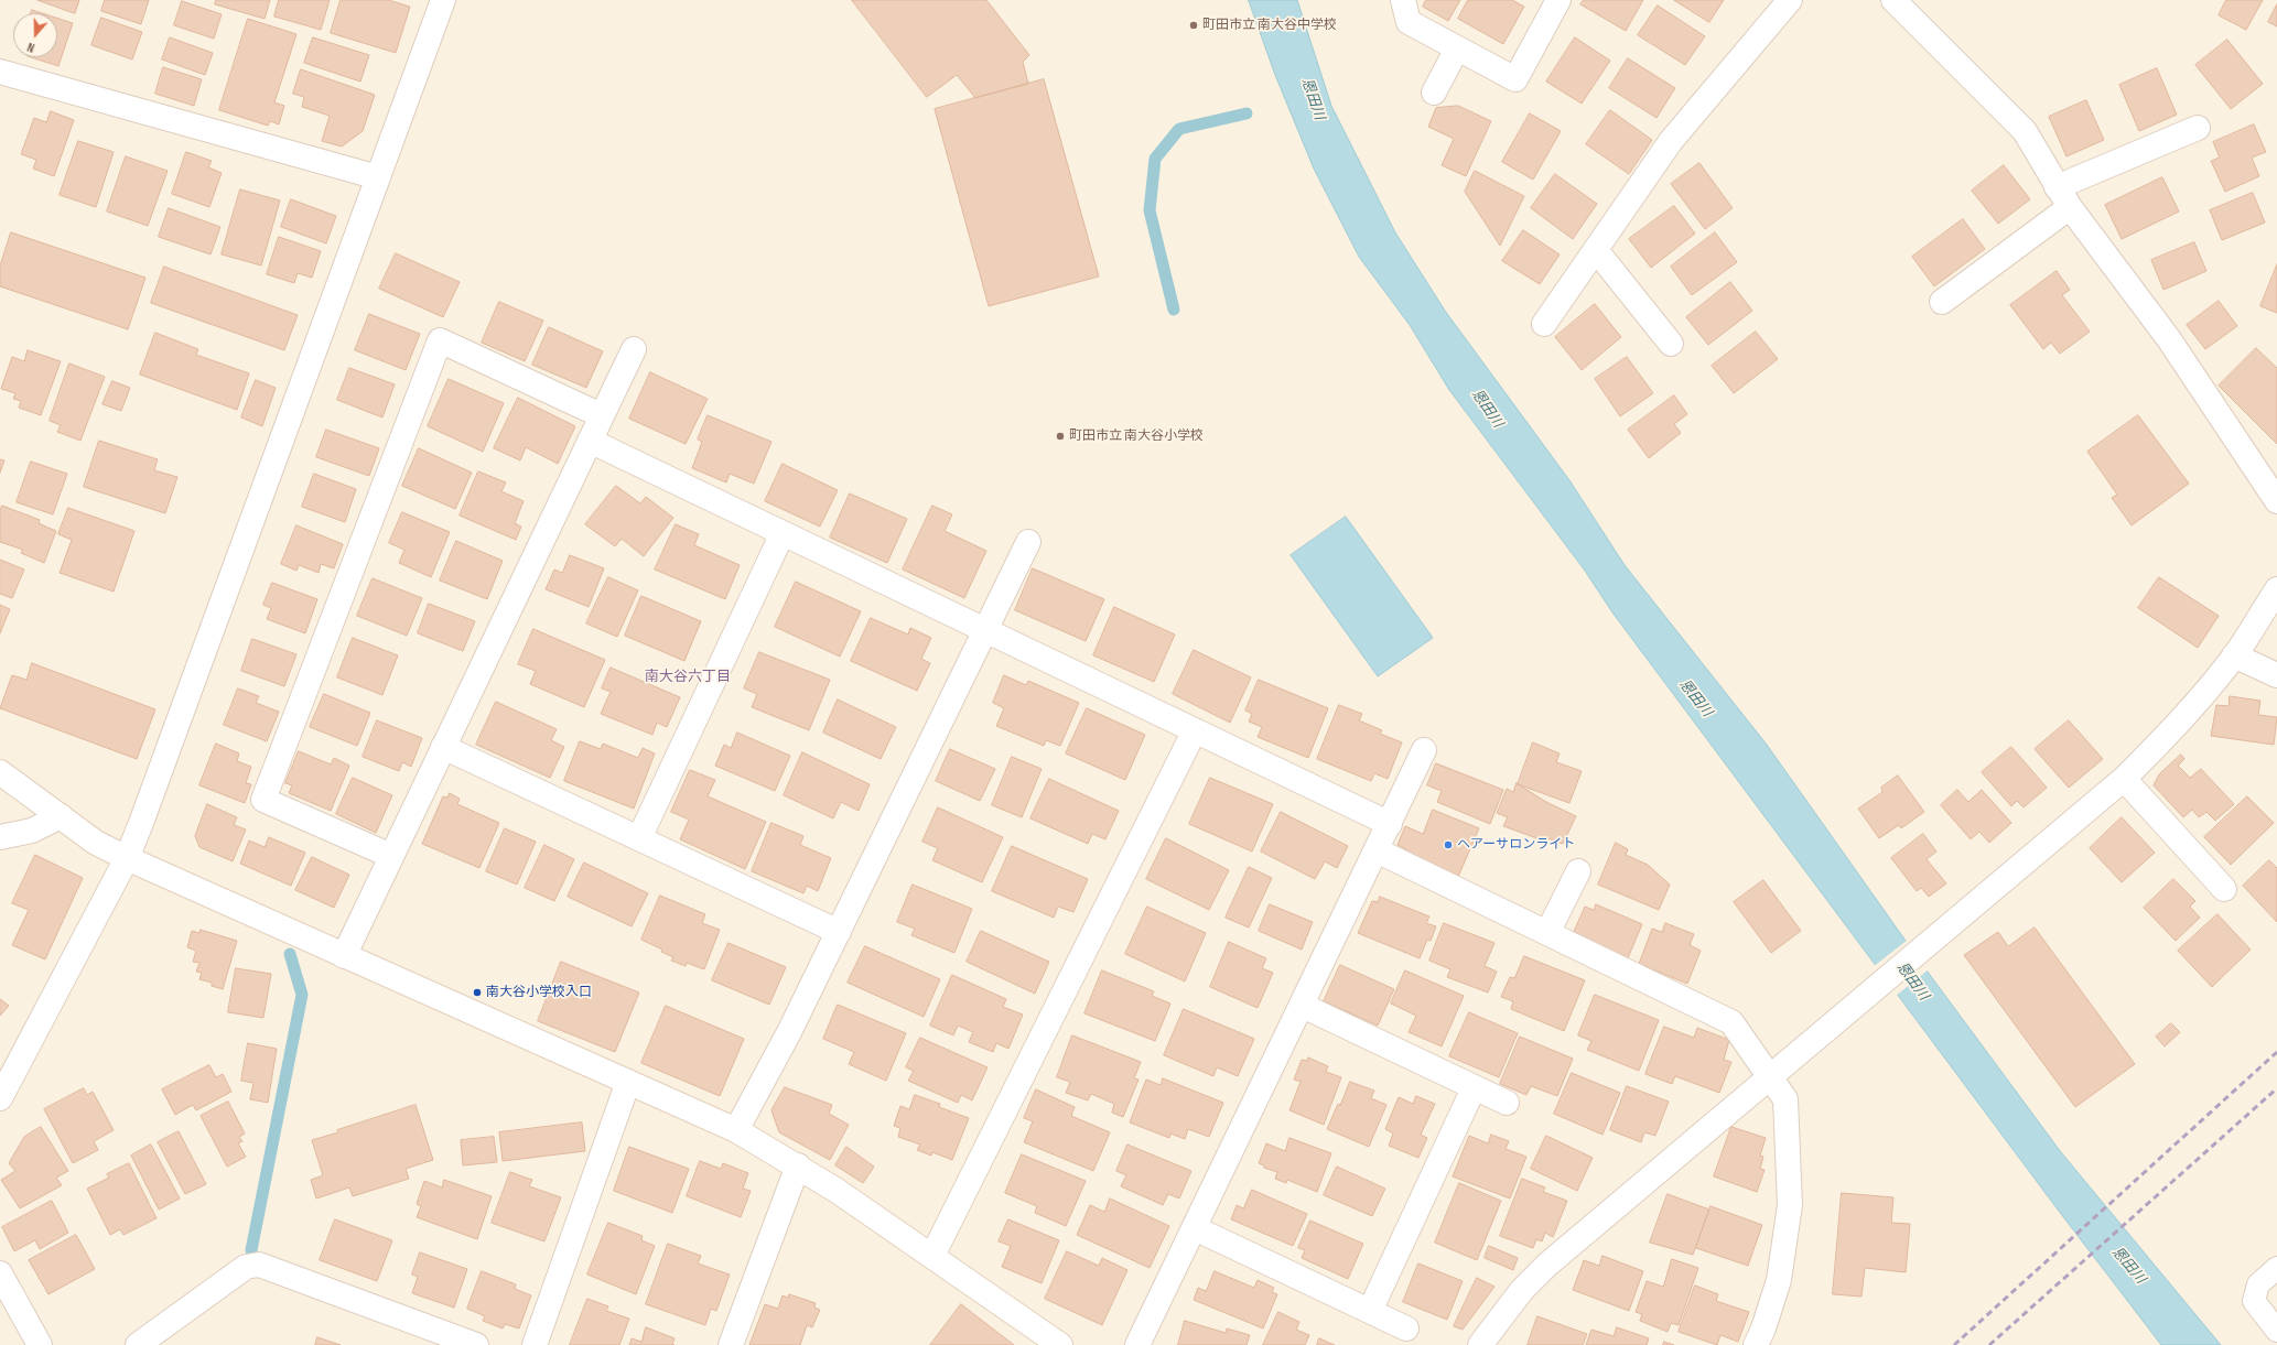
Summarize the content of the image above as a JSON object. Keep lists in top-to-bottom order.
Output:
{
  "districts": ["南大谷六丁目"],
  "water": ["恩田川"],
  "places": [
    "町田市立 南大谷中学校",
    "町田市立 南大谷小学校",
    "ヘアーサロンライト",
    "南大谷小学校入口"
  ],
  "north": "bottom"
}
